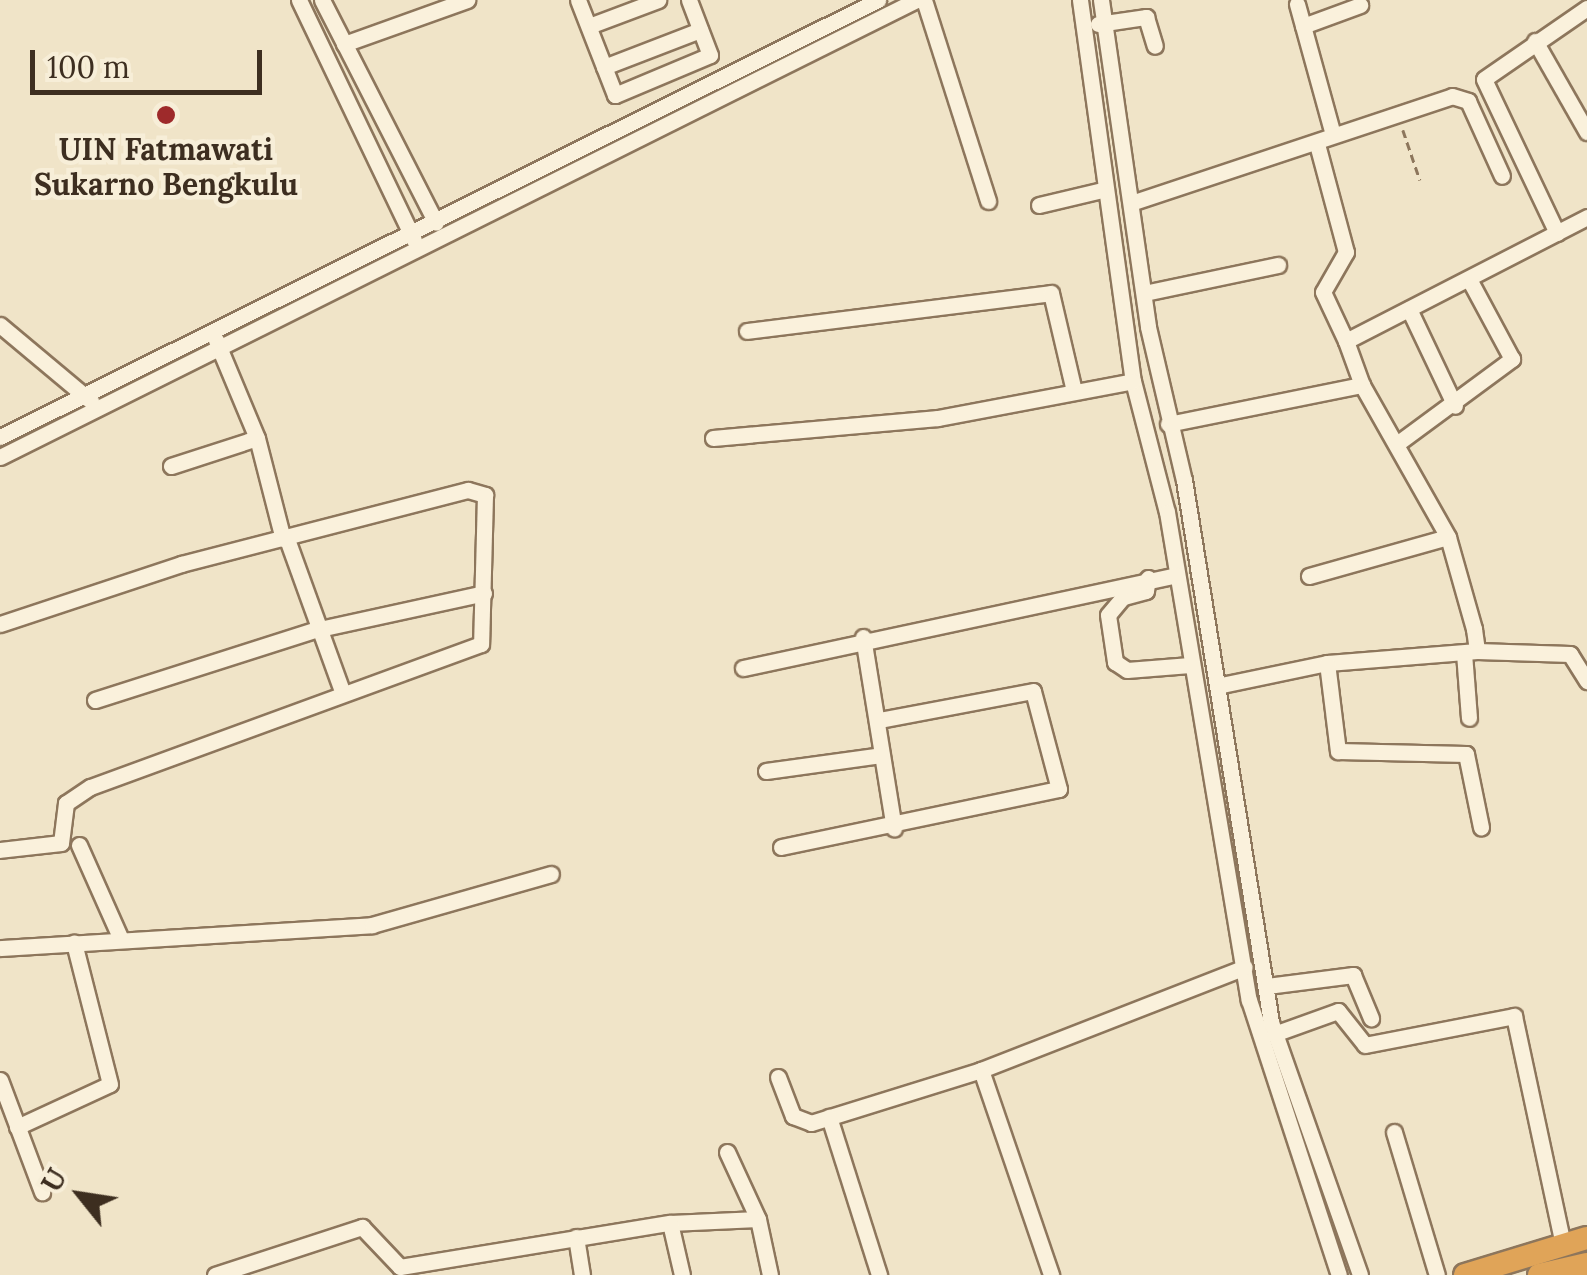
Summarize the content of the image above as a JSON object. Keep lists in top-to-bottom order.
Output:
{
  "places": ["UIN Fatmawati Sukarno Bengkulu"],
  "scale_bar": "100 m",
  "north": "top left"
}
